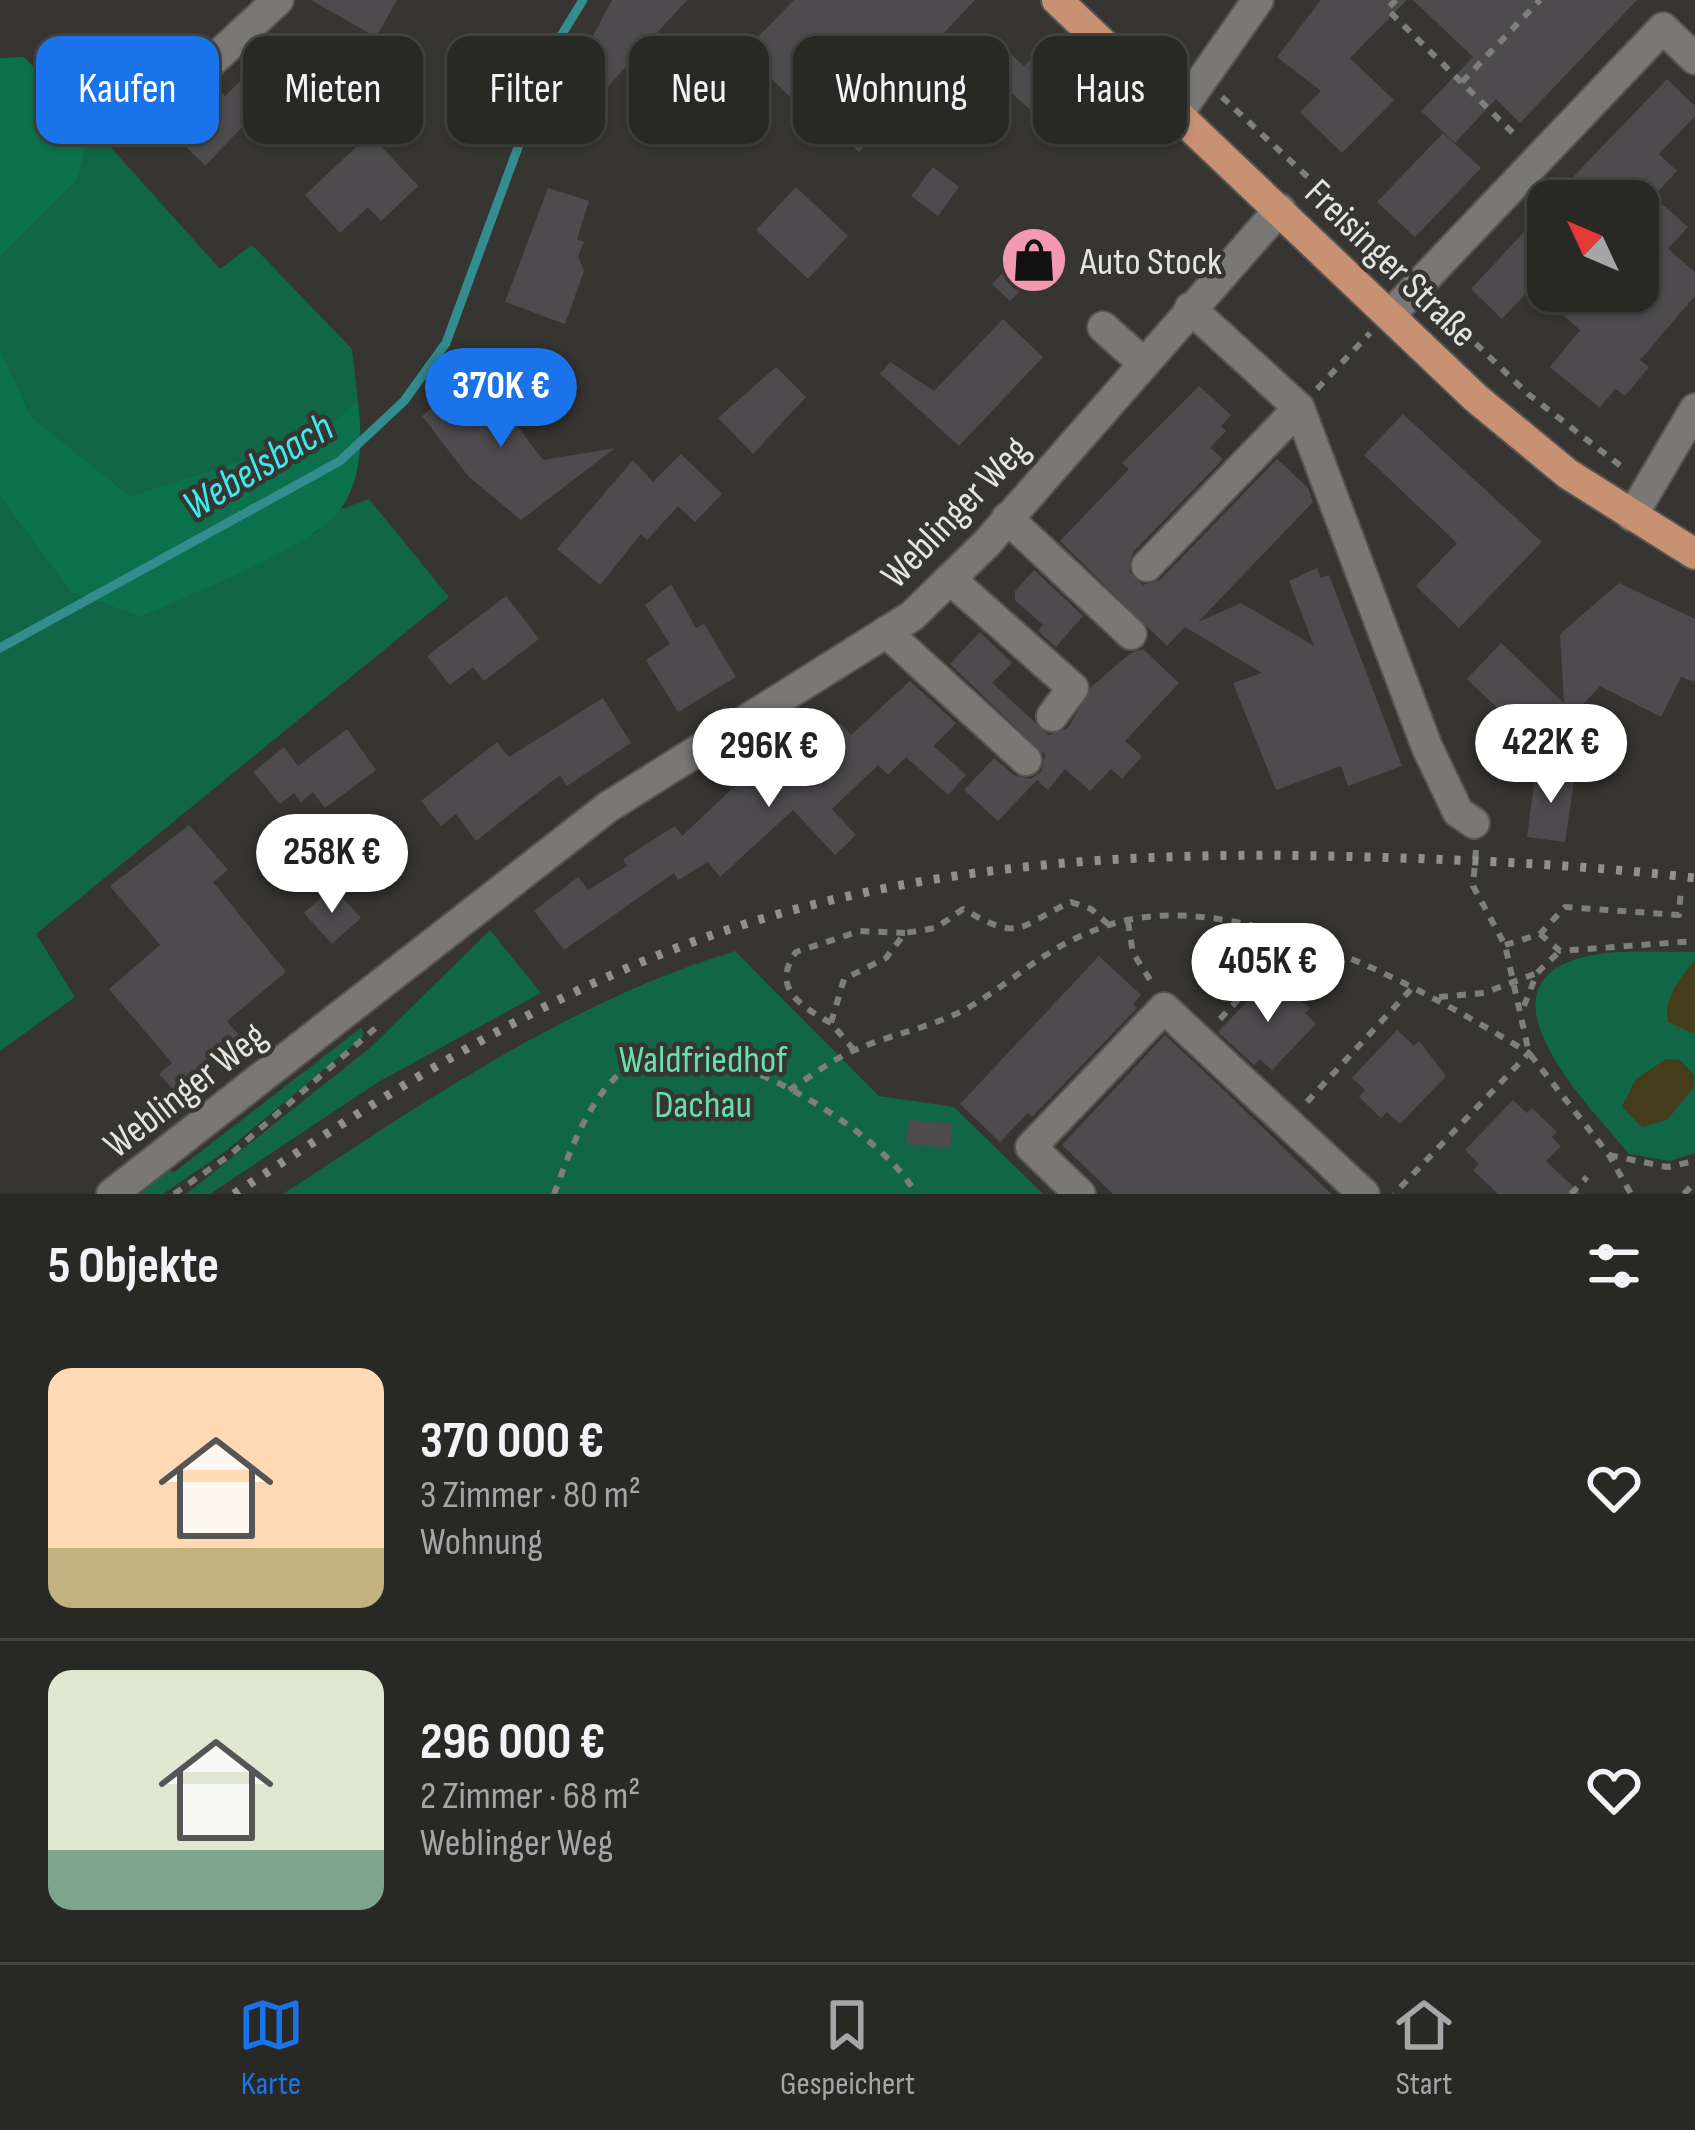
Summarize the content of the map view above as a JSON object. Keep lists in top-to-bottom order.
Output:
{
  "streets": {
    "main road": ["Freisinger Straße"],
    "street": ["Weblinger Weg"]
  },
  "crossings": [
    ["Freisinger Straße", "Weblinger Weg"]
  ],
  "water": ["Webelsbach"],
  "parks": ["Waldfriedhof Dachau"],
  "places": {
    "shop": ["Auto Stock"]
  },
  "north": "top left",
  "page": {
    "chip": [
      "Kaufen",
      "Mieten",
      "Filter",
      "Neu",
      "Wohnung",
      "Haus"
    ],
    "price": [
      "370K €",
      "422K €",
      "296K €",
      "258K €",
      "405K €"
    ],
    "heading": "5 Objekte",
    "list": [
      {
        "name": "370 000 €",
        "note": "3 Zimmer · 80 m² · Wohnung"
      },
      {
        "name": "296 000 €",
        "note": "2 Zimmer · 68 m² · Weblinger Weg"
      }
    ],
    "tabs": ["Karte", "Gespeichert", "Start"]
  }
}
